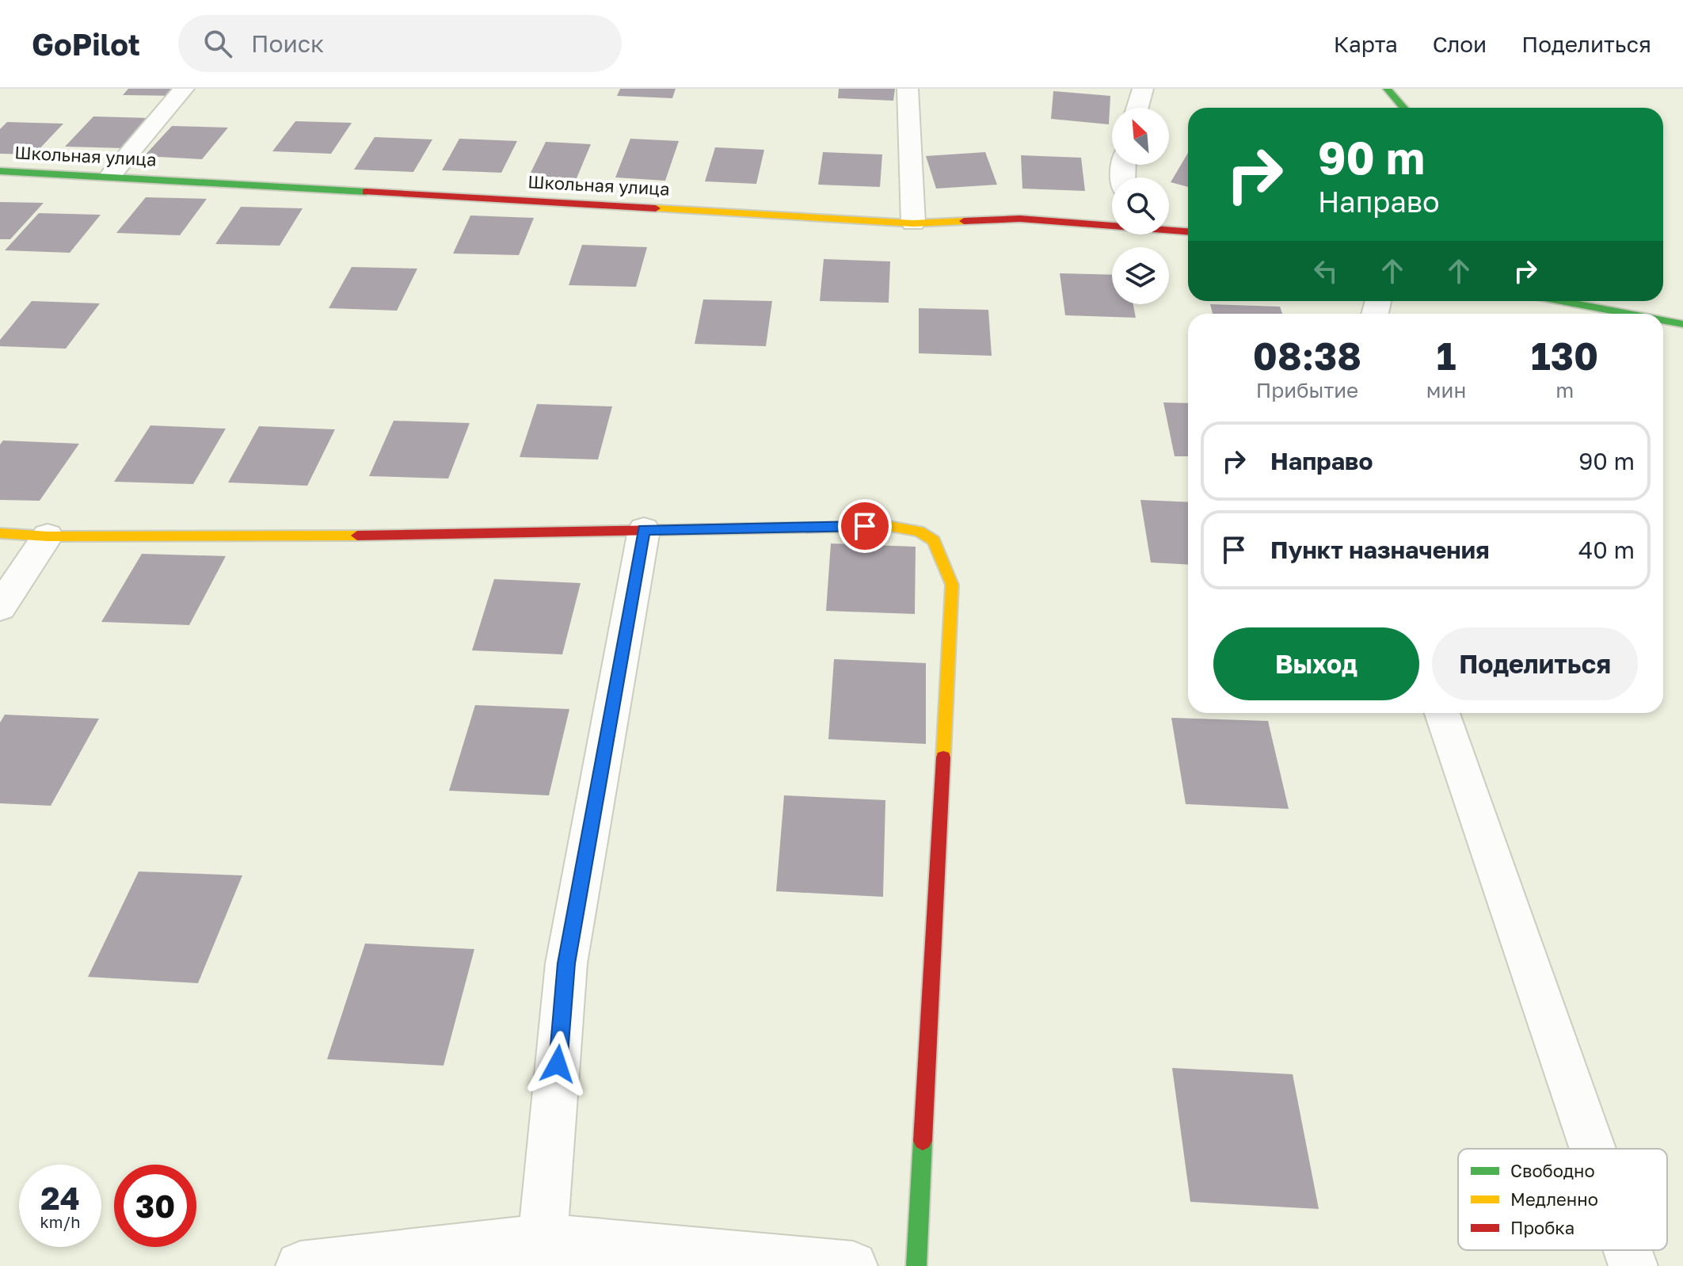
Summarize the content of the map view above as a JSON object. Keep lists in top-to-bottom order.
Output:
{
  "streets": {
    "street": ["Школьная улица"]
  },
  "legend": ["Свободно", "Медленно", "Пробка"],
  "north": "top left",
  "page": {
    "header": "GoPilot",
    "search": "Поиск",
    "nav": ["Карта", "Слои", "Поделиться"],
    "turn": ["90 m", "Направо"],
    "eta": [
      "08:38",
      "Прибытие",
      "1",
      "мин",
      "130",
      "m"
    ],
    "list": [
      {
        "name": "Направо",
        "value": "90 m"
      },
      {
        "name": "Пункт назначения",
        "value": "40 m"
      }
    ],
    "buttons": ["Выход", "Поделиться"],
    "speed": "24 km/h",
    "limit": "30"
  }
}
